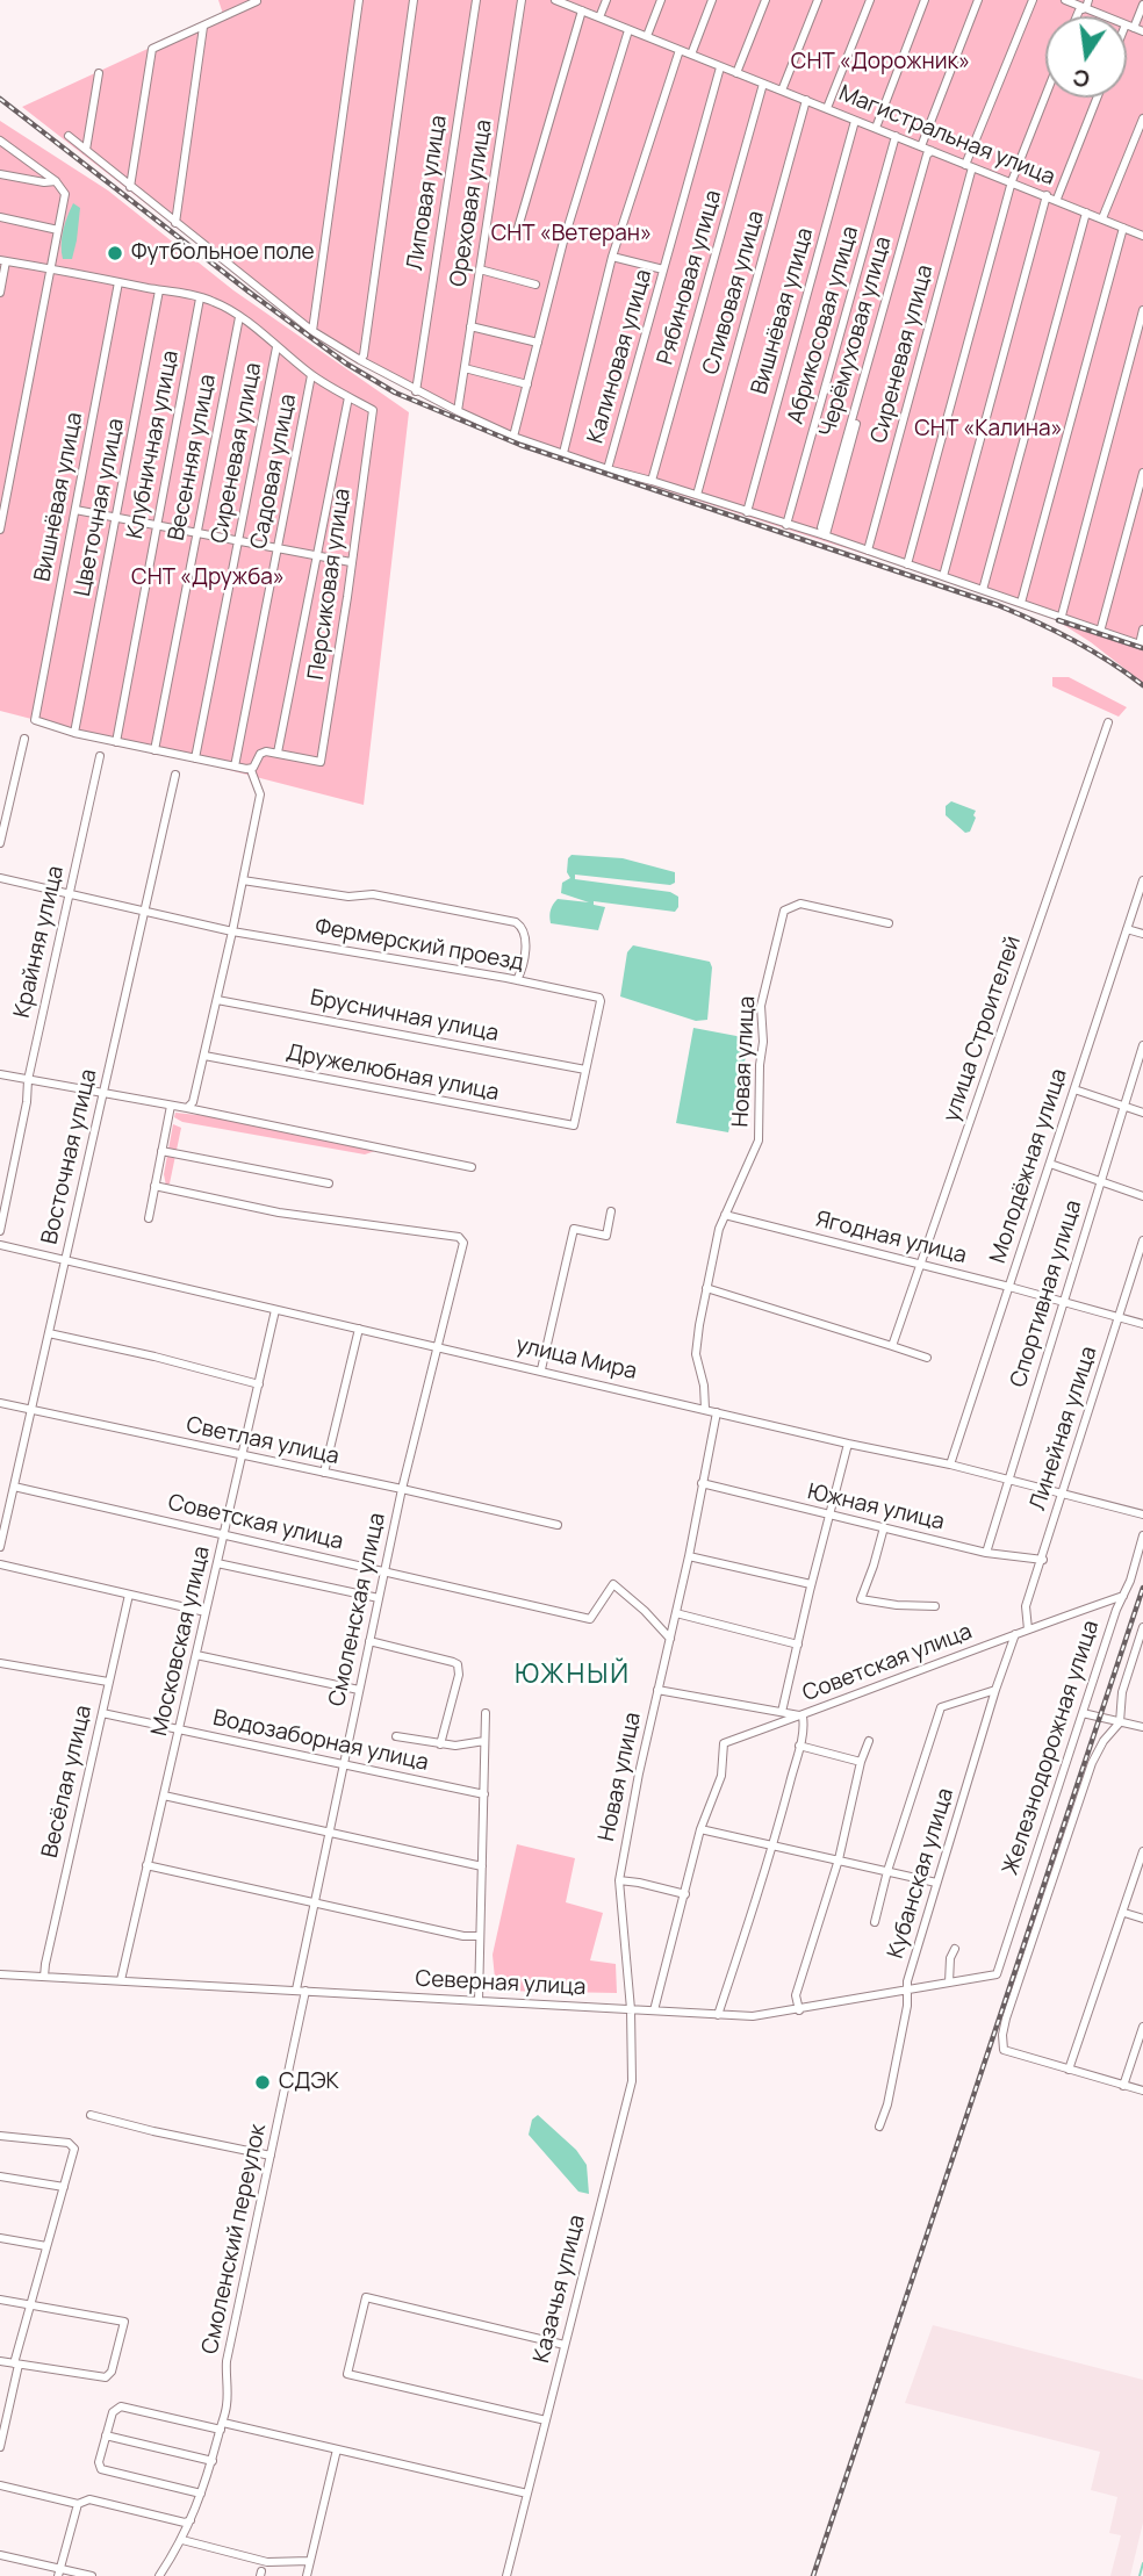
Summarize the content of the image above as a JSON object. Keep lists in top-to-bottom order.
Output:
{
  "streets": {
    "street": [
      "Магистральная улица",
      "Липовая улица",
      "Ореховая улица",
      "Рябиновая улица",
      "Сливовая улица",
      "Вишнёвая улица",
      "Абрикосовая улица",
      "Сиреневая улица",
      "Калиновая улица",
      "Клубничная улица",
      "Весенняя улица",
      "Садовая улица",
      "Цветочная улица",
      "Персиковая улица",
      "Крайняя улица",
      "Фермерский проезд",
      "Брусничная улица",
      "улица Строителей",
      "Новая улица",
      "Дружелюбная улица",
      "Восточная улица",
      "Молодёжная улица",
      "Ягодная улица",
      "Спортивная улица",
      "улица Мира",
      "Линейная улица",
      "Светлая улица",
      "Южная улица",
      "Советская улица",
      "Смоленская улица",
      "Московская улица",
      "Водозаборная улица",
      "Железнодорожная улица",
      "Весёлая улица",
      "Кубанская улица",
      "Северная улица",
      "Смоленский переулок",
      "Казачья улица"
    ]
  },
  "crossings": [
    ["Магистральная улица", "Рябиновая улица"],
    ["Магистральная улица", "Сливовая улица"],
    ["Магистральная улица", "Вишнёвая улица"],
    ["Магистральная улица", "Абрикосовая улица"],
    ["Магистральная улица", "Сиреневая улица"],
    ["Магистральная улица", "Калиновая улица"],
    ["Вишнёвая улица", "Цветочная улица"],
    ["Крайняя улица", "Фермерский проезд"],
    ["Фермерский проезд", "Брусничная улица"],
    ["Фермерский проезд", "Дружелюбная улица"],
    ["Фермерский проезд", "Восточная улица"],
    ["Брусничная улица", "Дружелюбная улица"],
    ["улица Строителей", "Ягодная улица"],
    ["Новая улица", "Ягодная улица"],
    ["Новая улица", "улица Мира"],
    ["Новая улица", "Южная улица"],
    ["Новая улица", "Советская улица"],
    ["Новая улица", "Северная улица"],
    ["Новая улица", "Казачья улица"],
    ["Восточная улица", "улица Мира"],
    ["Восточная улица", "Светлая улица"],
    ["Восточная улица", "Советская улица"],
    ["Молодёжная улица", "Ягодная улица"],
    ["Молодёжная улица", "улица Мира"],
    ["Ягодная улица", "Спортивная улица"],
    ["Ягодная улица", "Линейная улица"],
    ["Спортивная улица", "улица Мира"],
    ["Спортивная улица", "Южная улица"],
    ["улица Мира", "Линейная улица"],
    ["улица Мира", "Смоленская улица"],
    ["улица Мира", "Московская улица"],
    ["Линейная улица", "Южная улица"],
    ["Линейная улица", "Советская улица"],
    ["Светлая улица", "Смоленская улица"],
    ["Светлая улица", "Московская улица"],
    ["Советская улица", "Смоленская улица"],
    ["Советская улица", "Московская улица"],
    ["Советская улица", "Железнодорожная улица"],
    ["Советская улица", "Кубанская улица"],
    ["Смоленская улица", "Водозаборная улица"],
    ["Смоленская улица", "Северная улица"],
    ["Московская улица", "Водозаборная улица"],
    ["Московская улица", "Северная улица"],
    ["Водозаборная улица", "Весёлая улица"],
    ["Железнодорожная улица", "Северная улица"],
    ["Весёлая улица", "Северная улица"],
    ["Кубанская улица", "Северная улица"],
    ["Северная улица", "Смоленский переулок"],
    ["Северная улица", "Казачья улица"]
  ],
  "districts": ["ЮЖНЫЙ"],
  "parks": [
    "СНТ «Дорожник»",
    "СНТ «Ветеран»",
    "СНТ «Калина»",
    "СНТ «Дружба»"
  ],
  "places": ["Футбольное поле", "СДЭК"],
  "north": "bottom"
}
